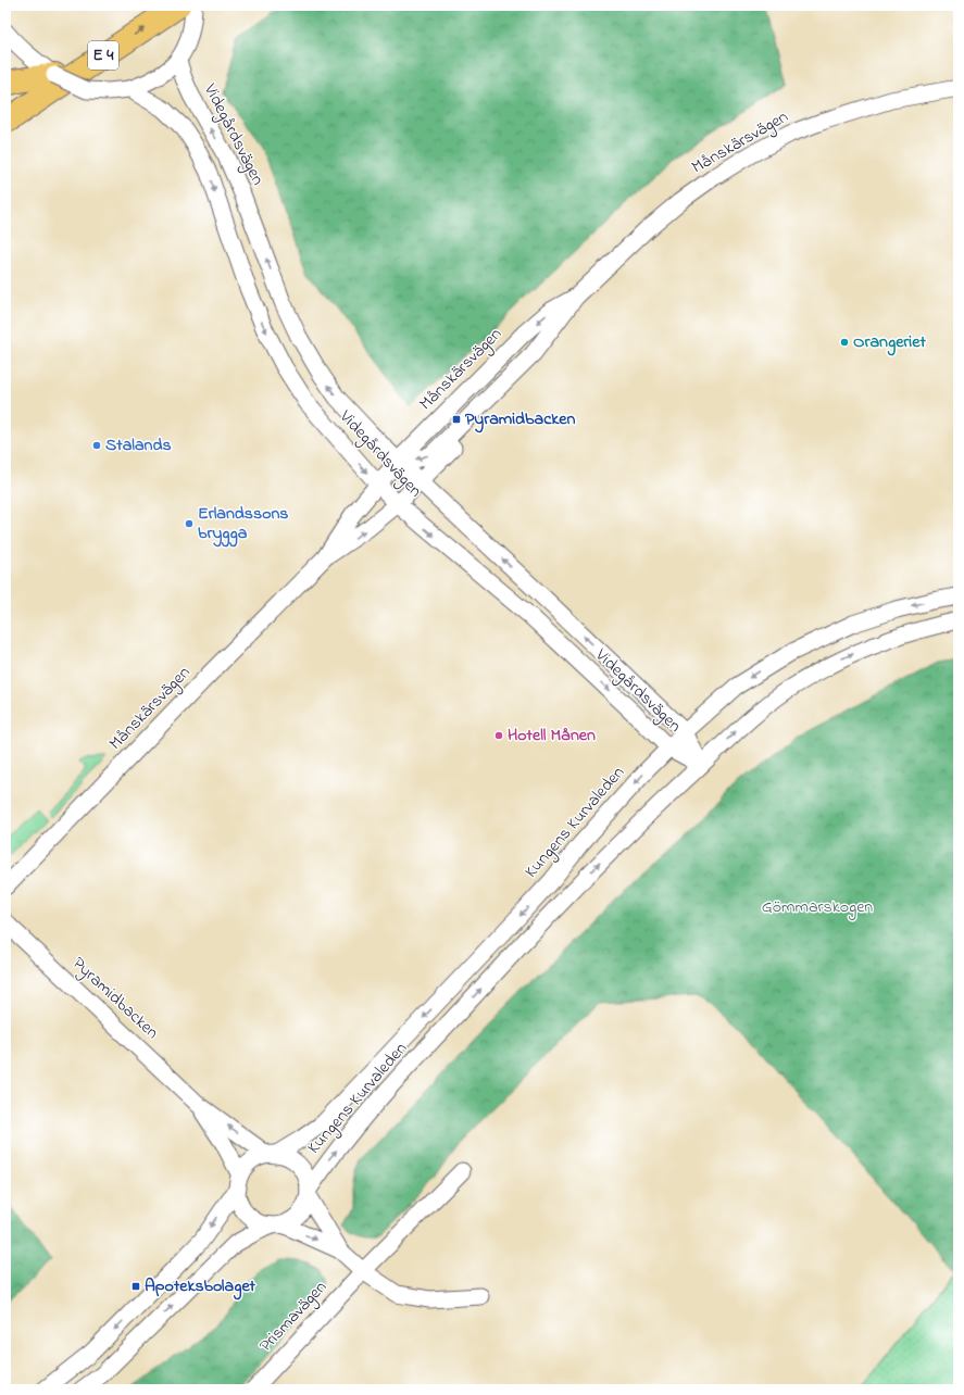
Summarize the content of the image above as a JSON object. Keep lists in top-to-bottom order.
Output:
{
  "streets": {
    "highway": ["E 4"],
    "street": [
      "Videgårdsvägen",
      "Månskärsvägen",
      "Kungens Kurvaleden",
      "Pyramidbacken",
      "Prismavägen"
    ]
  },
  "crossings": [
    ["Videgårdsvägen", "Månskärsvägen"],
    ["Videgårdsvägen", "Kungens Kurvaleden"],
    ["Kungens Kurvaleden", "Pyramidbacken"]
  ],
  "parks": ["Gömmarskogen"],
  "places": {
    "other": [
      "Orangeriet",
      "Stalands",
      "Erlandssons brygga",
      "Hotell Månen"
    ],
    "transit": ["Pyramidbacken", "Apoteksbolaget"]
  }
}
